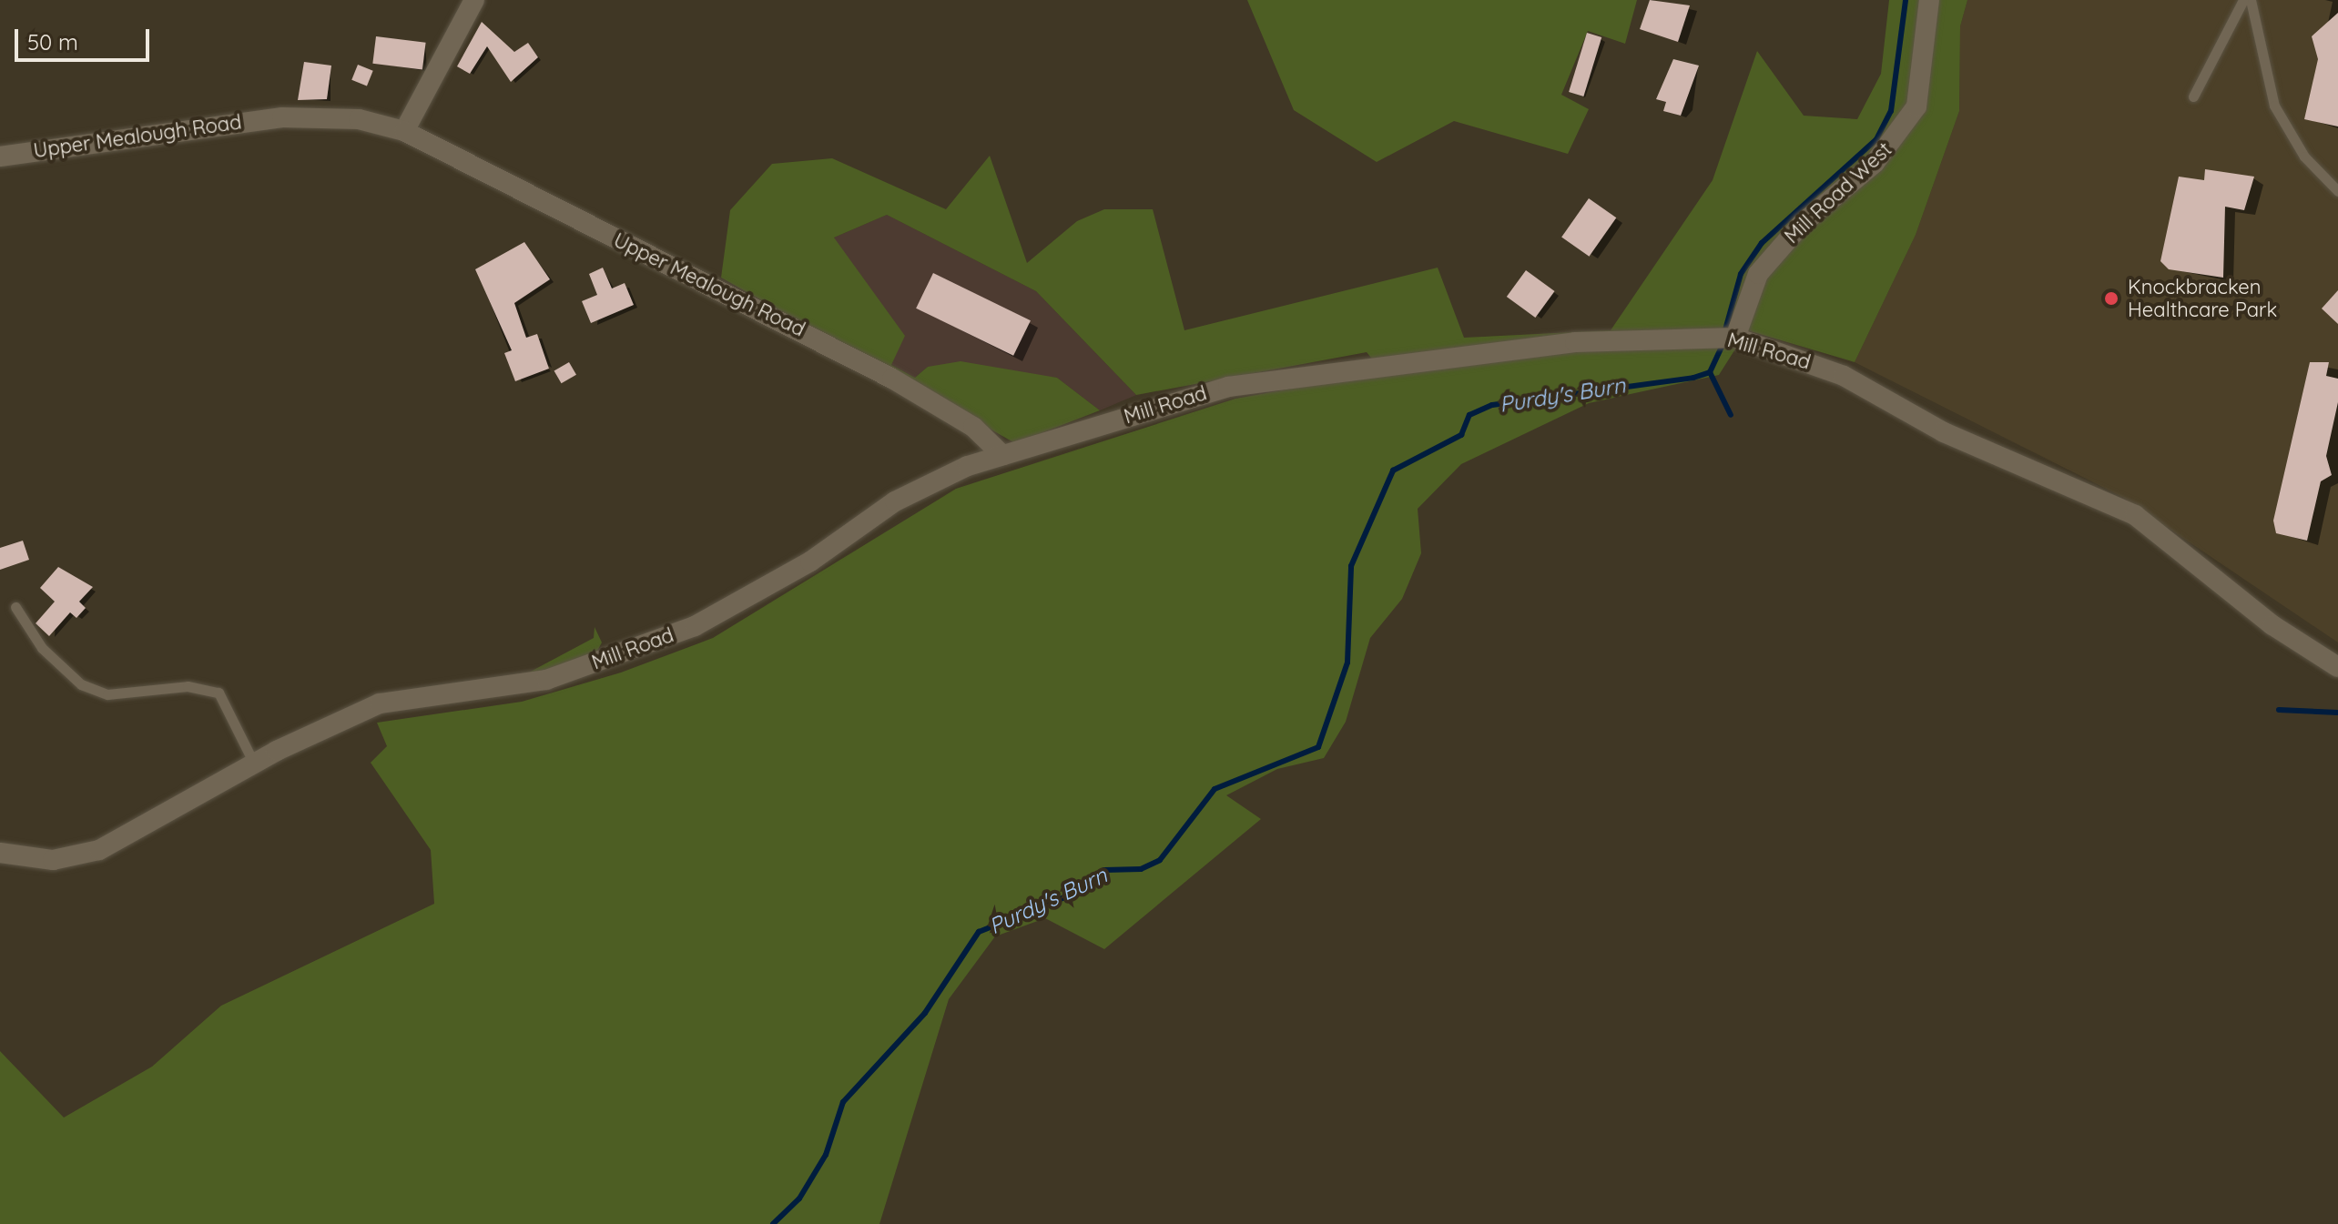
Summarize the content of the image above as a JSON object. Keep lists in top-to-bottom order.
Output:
{
  "streets": {
    "street": ["Upper Mealough Road", "Mill Road West", "Mill Road"]
  },
  "crossings": [
    ["Upper Mealough Road", "Mill Road"],
    ["Mill Road West", "Mill Road"]
  ],
  "water": ["Purdy's Burn"],
  "places": ["Knockbracken Healthcare Park"],
  "scale_bar": "50 m"
}
